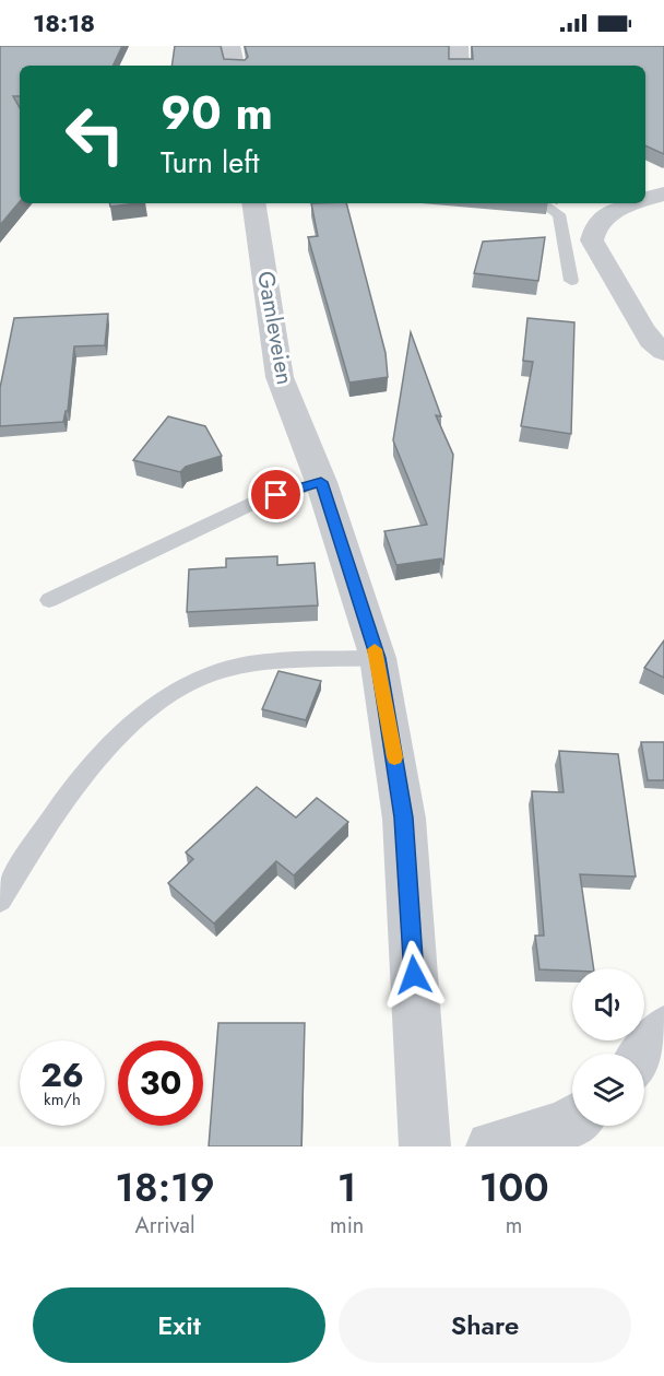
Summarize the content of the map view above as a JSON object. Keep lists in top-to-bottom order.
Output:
{
  "streets": {
    "street": ["Gamleveien"]
  },
  "page": {
    "status": "18:18",
    "turn": ["90 m", "Turn left"],
    "speed": "26 km/h",
    "limit": "30",
    "eta": [
      "18:19",
      "Arrival",
      "1",
      "min",
      "100",
      "m"
    ],
    "buttons": ["Exit", "Share"]
  }
}
